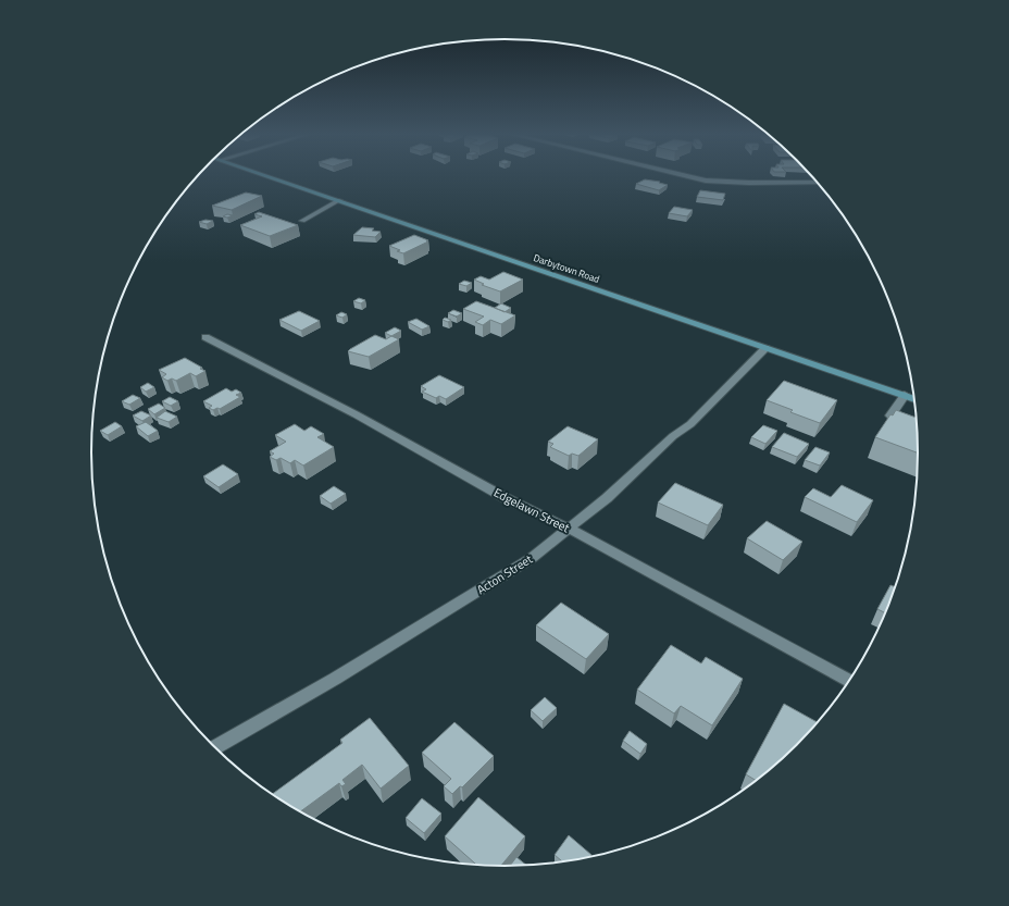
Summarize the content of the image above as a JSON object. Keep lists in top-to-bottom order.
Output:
{
  "streets": {
    "main road": ["Darbytown Road"],
    "street": ["Edgelawn Street", "Acton Street"]
  },
  "crossings": [
    ["Darbytown Road", "Acton Street"],
    ["Edgelawn Street", "Acton Street"]
  ]
}
